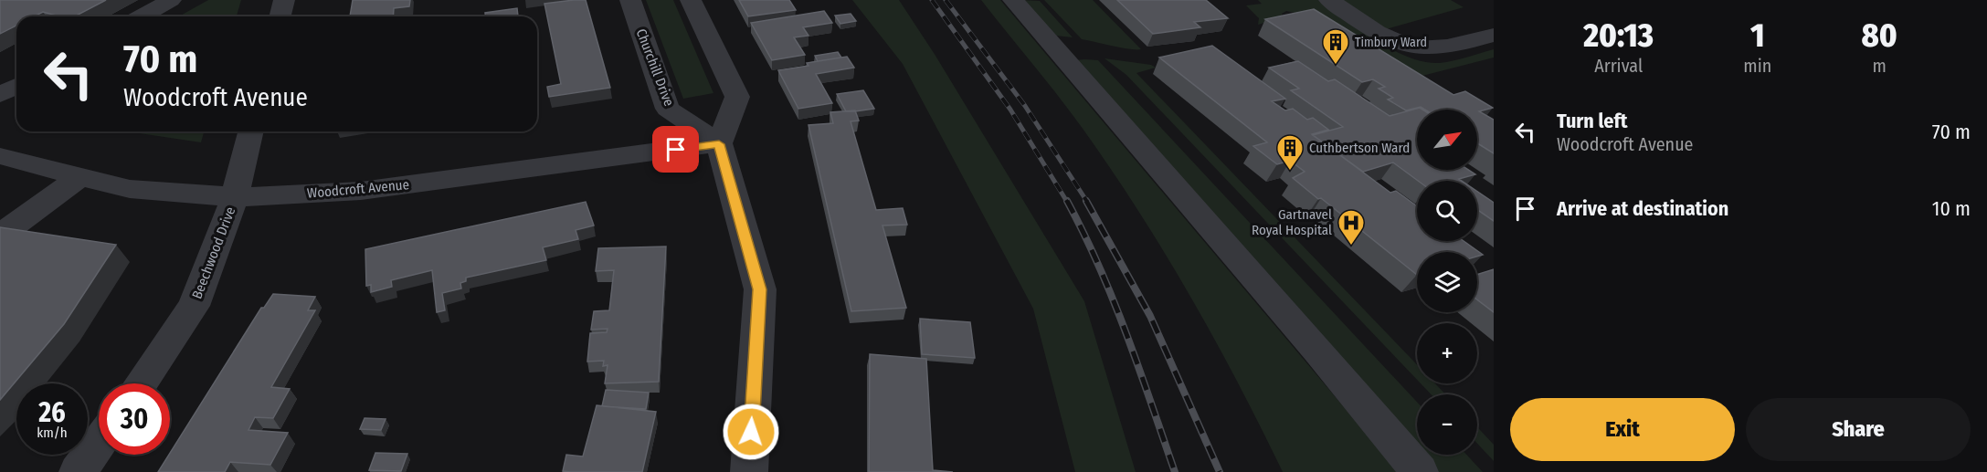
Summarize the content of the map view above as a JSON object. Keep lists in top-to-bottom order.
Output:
{
  "streets": {
    "street": ["Churchill Drive", "Woodcroft Avenue", "Beechwood Drive"]
  },
  "crossings": [
    ["Churchill Drive", "Woodcroft Avenue"],
    ["Woodcroft Avenue", "Beechwood Drive"]
  ],
  "places": {
    "building": ["Timbury Ward", "Cuthbertson Ward"],
    "hospital": ["Gartnavel Royal Hospital"]
  },
  "north": "top right",
  "page": {
    "eta": [
      "20:13",
      "Arrival",
      "1",
      "min",
      "80",
      "m"
    ],
    "turn": ["70 m", "Woodcroft Avenue"],
    "list": [
      {
        "name": "Turn left",
        "note": "Woodcroft Avenue",
        "value": "70 m"
      },
      {
        "name": "Arrive at destination",
        "value": "10 m"
      }
    ],
    "map_buttons": ["+", "−"],
    "speed": "26 km/h",
    "limit": "30",
    "buttons": ["Exit", "Share"]
  }
}
